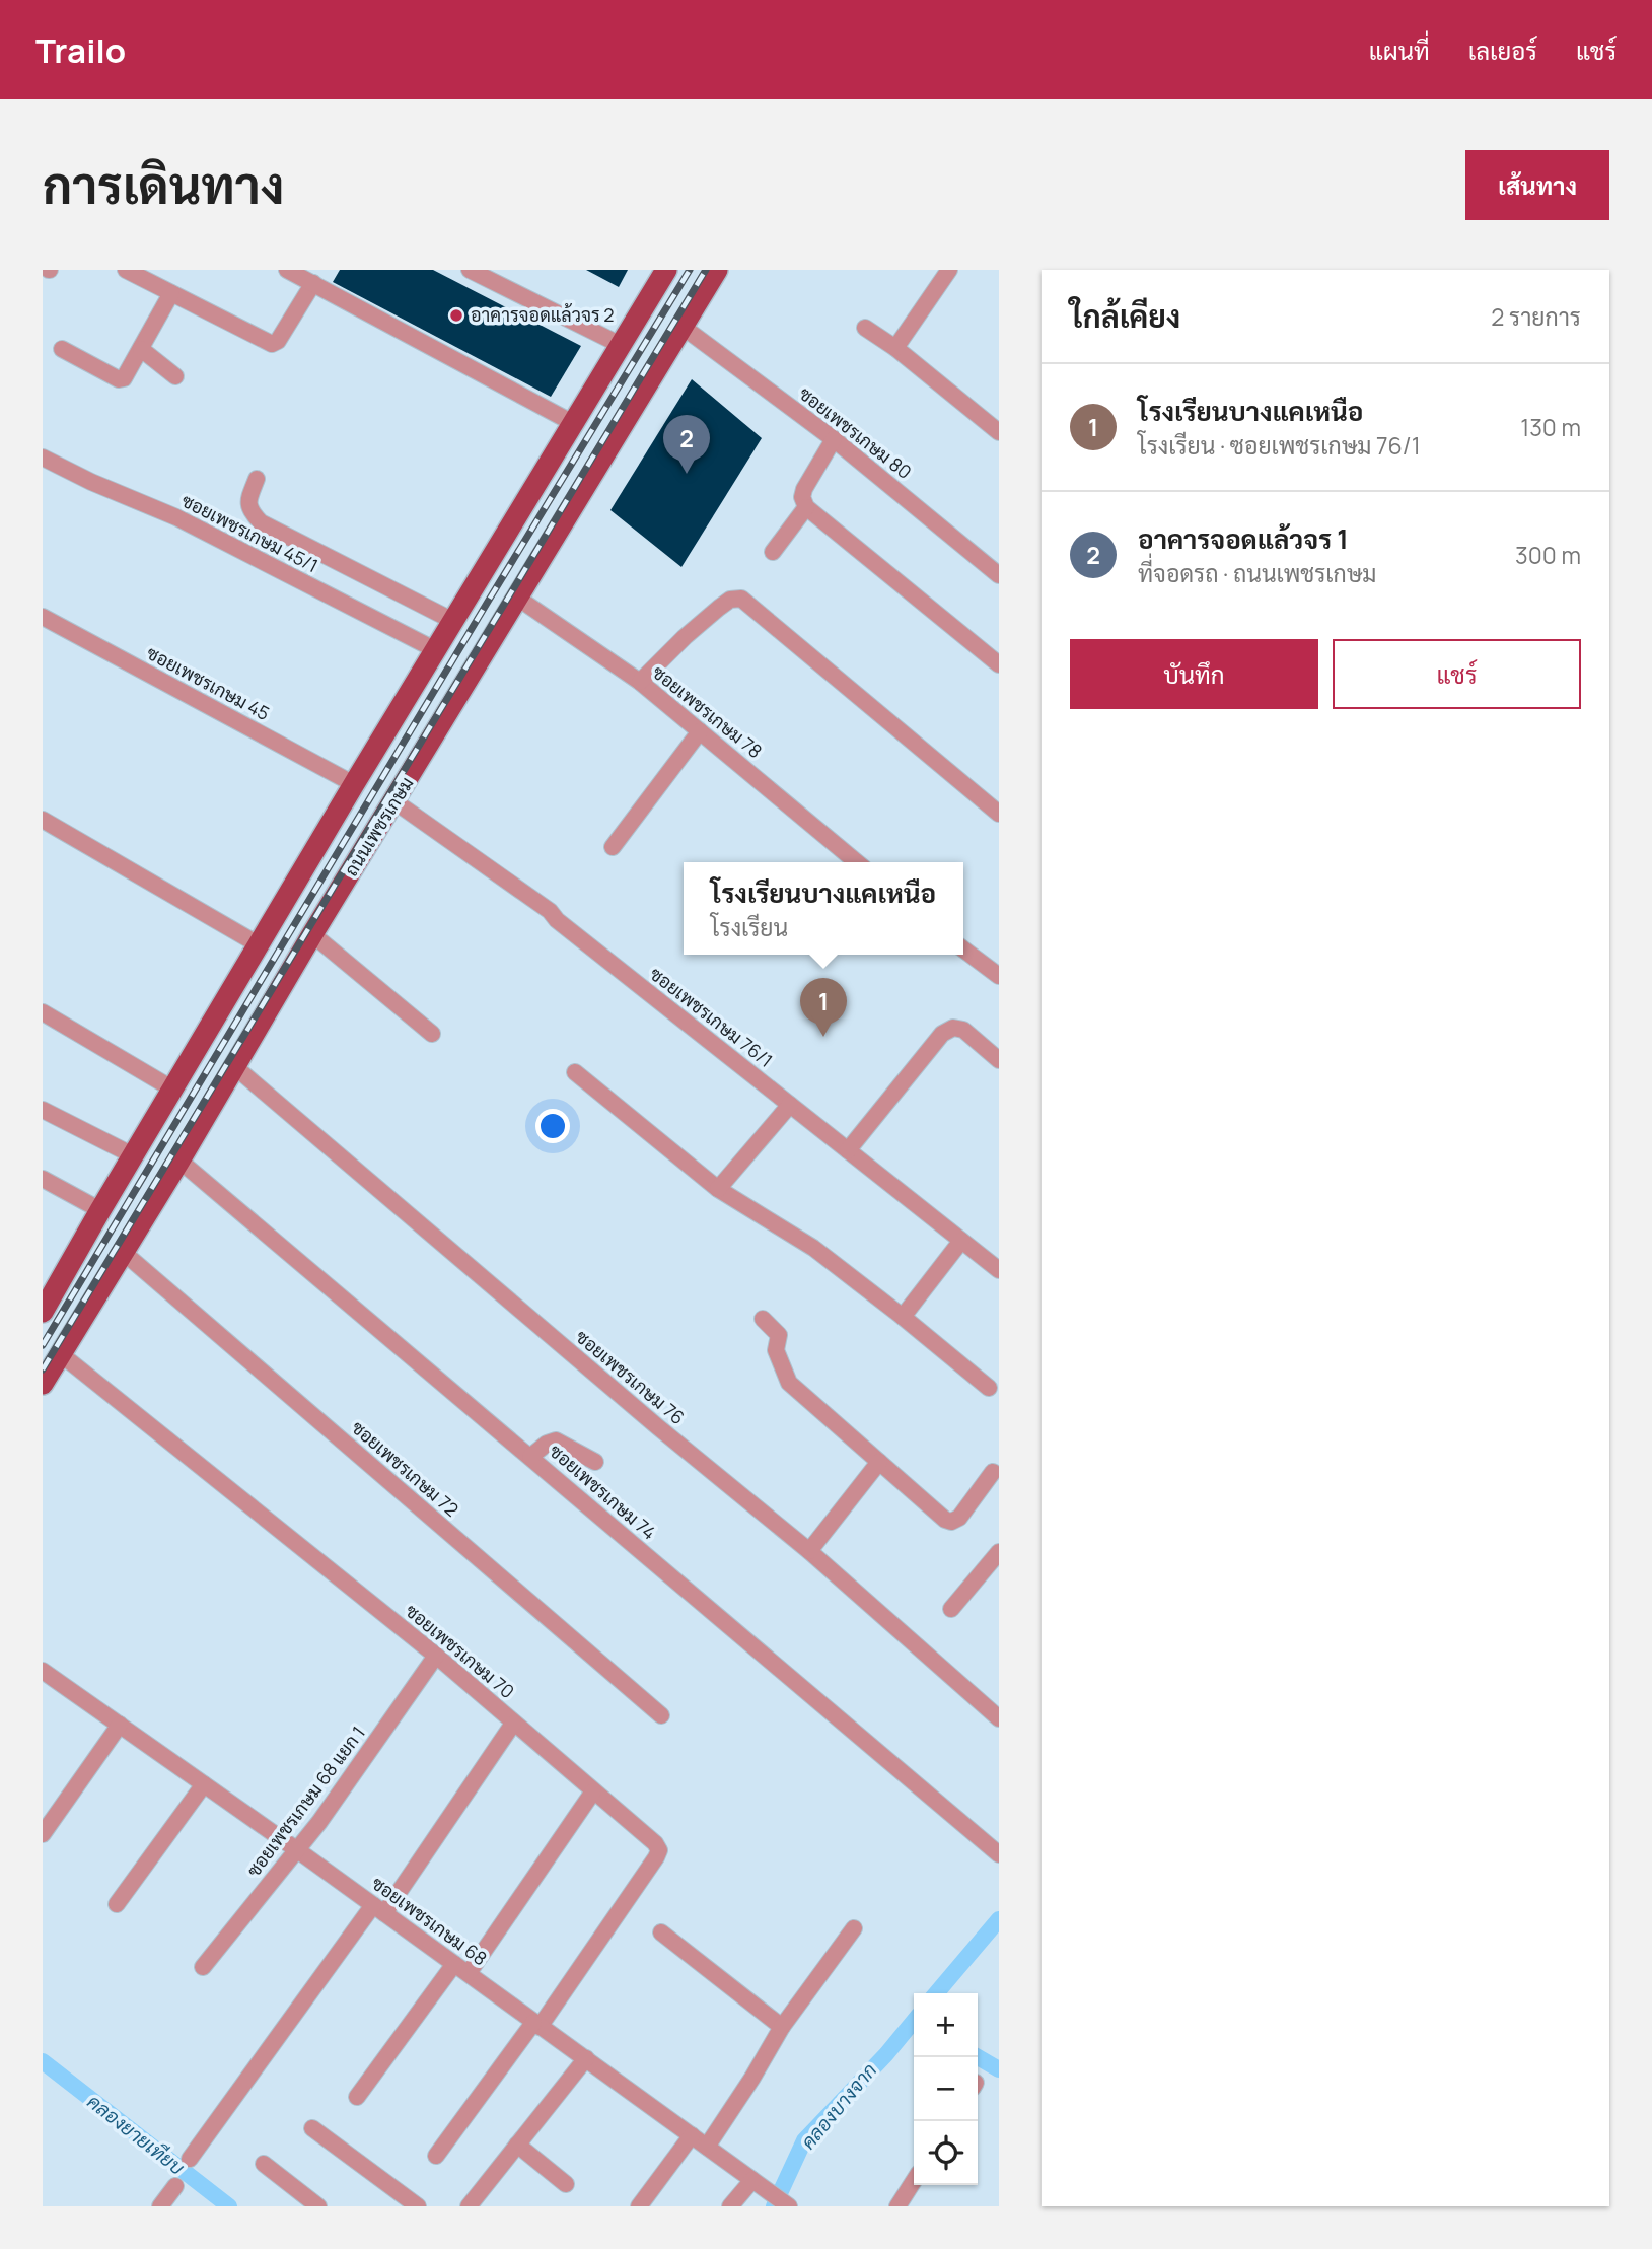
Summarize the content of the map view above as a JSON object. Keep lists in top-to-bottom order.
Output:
{
  "streets": {
    "main road": ["ถนนเพชรเกษม"],
    "street": [
      "ซอยเพชรเกษม 80",
      "ซอยเพชรเกษม 45/1",
      "ซอยเพชรเกษม 45",
      "ซอยเพชรเกษม 78",
      "ซอยเพชรเกษม 76/1",
      "ซอยเพชรเกษม 76",
      "ซอยเพชรเกษม 72",
      "ซอยเพชรเกษม 74",
      "ซอยเพชรเกษม 70",
      "ซอยเพชรเกษม 68 แยก 1",
      "ซอยเพชรเกษม 68"
    ]
  },
  "crossings": [
    ["ซอยเพชรเกษม 80", "ถนนเพชรเกษม"],
    ["ซอยเพชรเกษม 78", "ถนนเพชรเกษม"],
    ["ถนนเพชรเกษม", "ซอยเพชรเกษม 76/1"],
    ["ถนนเพชรเกษม", "ซอยเพชรเกษม 76"],
    ["ถนนเพชรเกษม", "ซอยเพชรเกษม 72"],
    ["ถนนเพชรเกษม", "ซอยเพชรเกษม 74"],
    ["ถนนเพชรเกษม", "ซอยเพชรเกษม 70"],
    ["ซอยเพชรเกษม 70", "ซอยเพชรเกษม 68 แยก 1"],
    ["ซอยเพชรเกษม 70", "ซอยเพชรเกษม 68"],
    ["ซอยเพชรเกษม 68 แยก 1", "ซอยเพชรเกษม 68"]
  ],
  "water": ["คลองบางจาก", "คลองยายเทียบ"],
  "places": ["อาคารจอดแล้วจร 2"],
  "page": {
    "header": "Trailo",
    "nav": ["แผนที่", "เลเยอร์", "แชร์"],
    "buttons": [
      "เส้นทาง",
      ["บันทึก", "แชร์"]
    ],
    "title": "การเดินทาง",
    "heading": ["ใกล้เคียง", "2 รายการ"],
    "list": [
      {
        "mark": "1",
        "name": "โรงเรียนบางแคเหนือ",
        "note": "โรงเรียน · ซอยเพชรเกษม 76/1",
        "value": "130 m"
      },
      {
        "mark": "2",
        "name": "อาคารจอดแล้วจร 1",
        "note": "ที่จอดรถ · ถนนเพชรเกษม",
        "value": "300 m"
      }
    ],
    "pins": ["2", "1"],
    "popup": ["โรงเรียนบางแคเหนือ", "โรงเรียน"],
    "map_buttons": ["+", "−"]
  }
}
